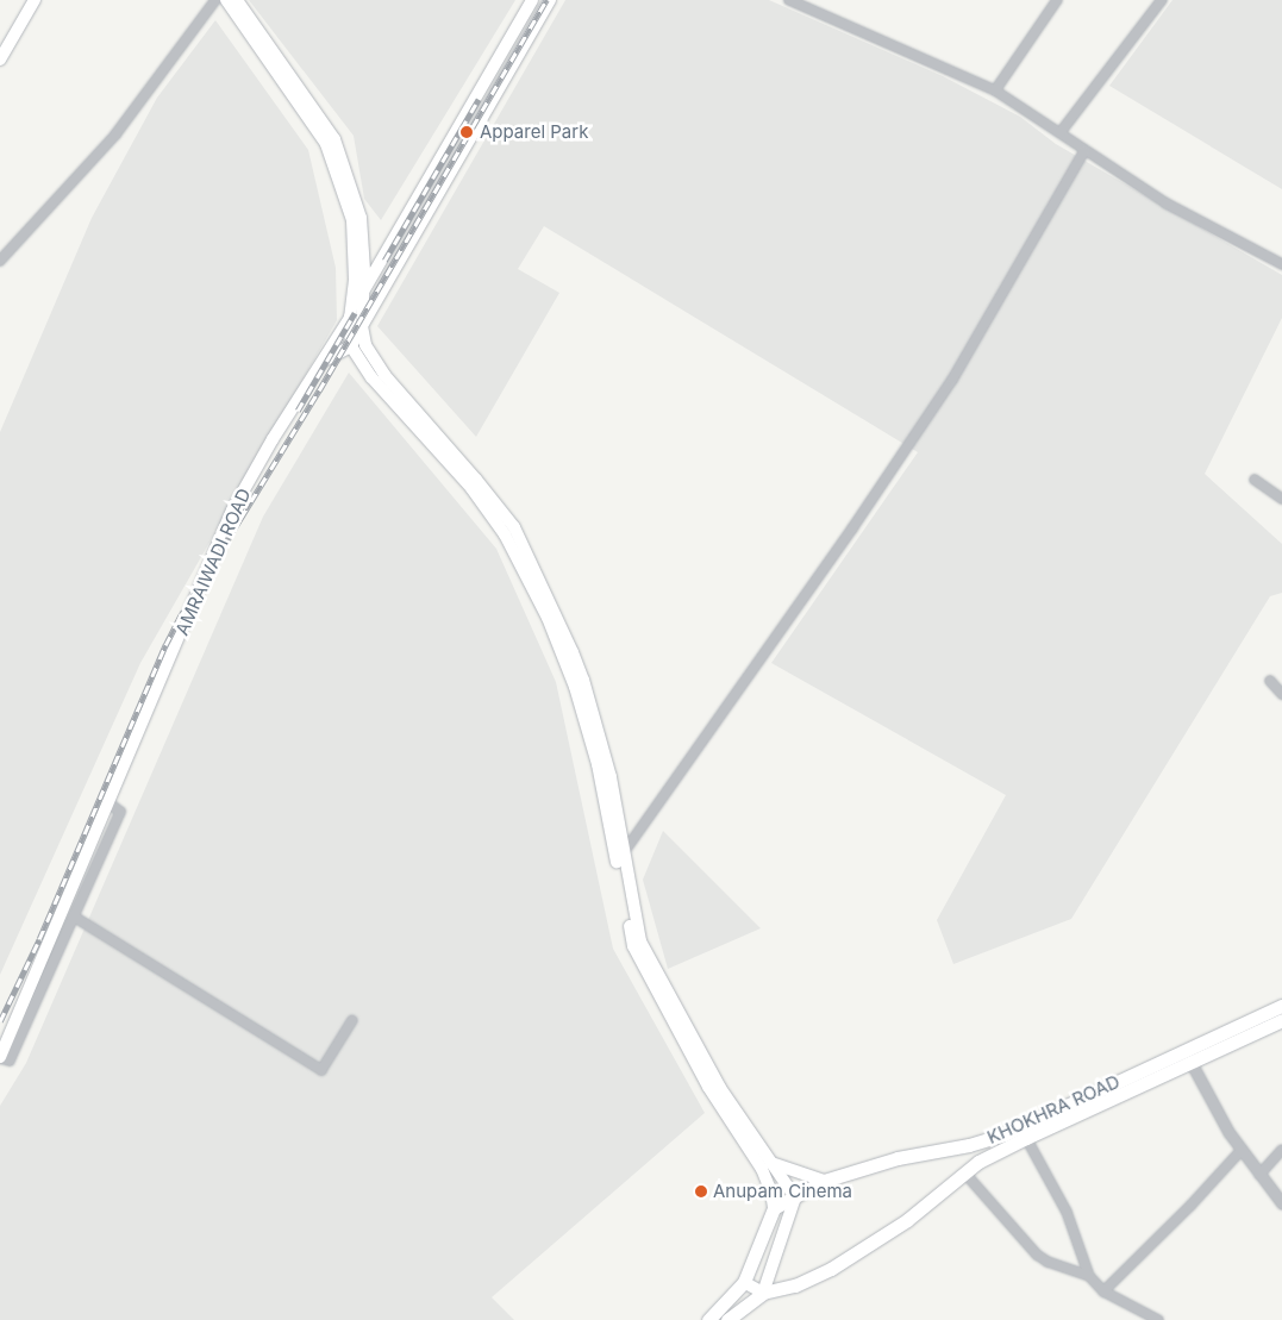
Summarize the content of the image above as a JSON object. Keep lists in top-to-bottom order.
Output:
{
  "streets": {
    "main road": ["AMRAIWADI ROAD", "KHOKHRA ROAD"]
  },
  "places": ["Apparel Park", "Anupam Cinema"]
}
